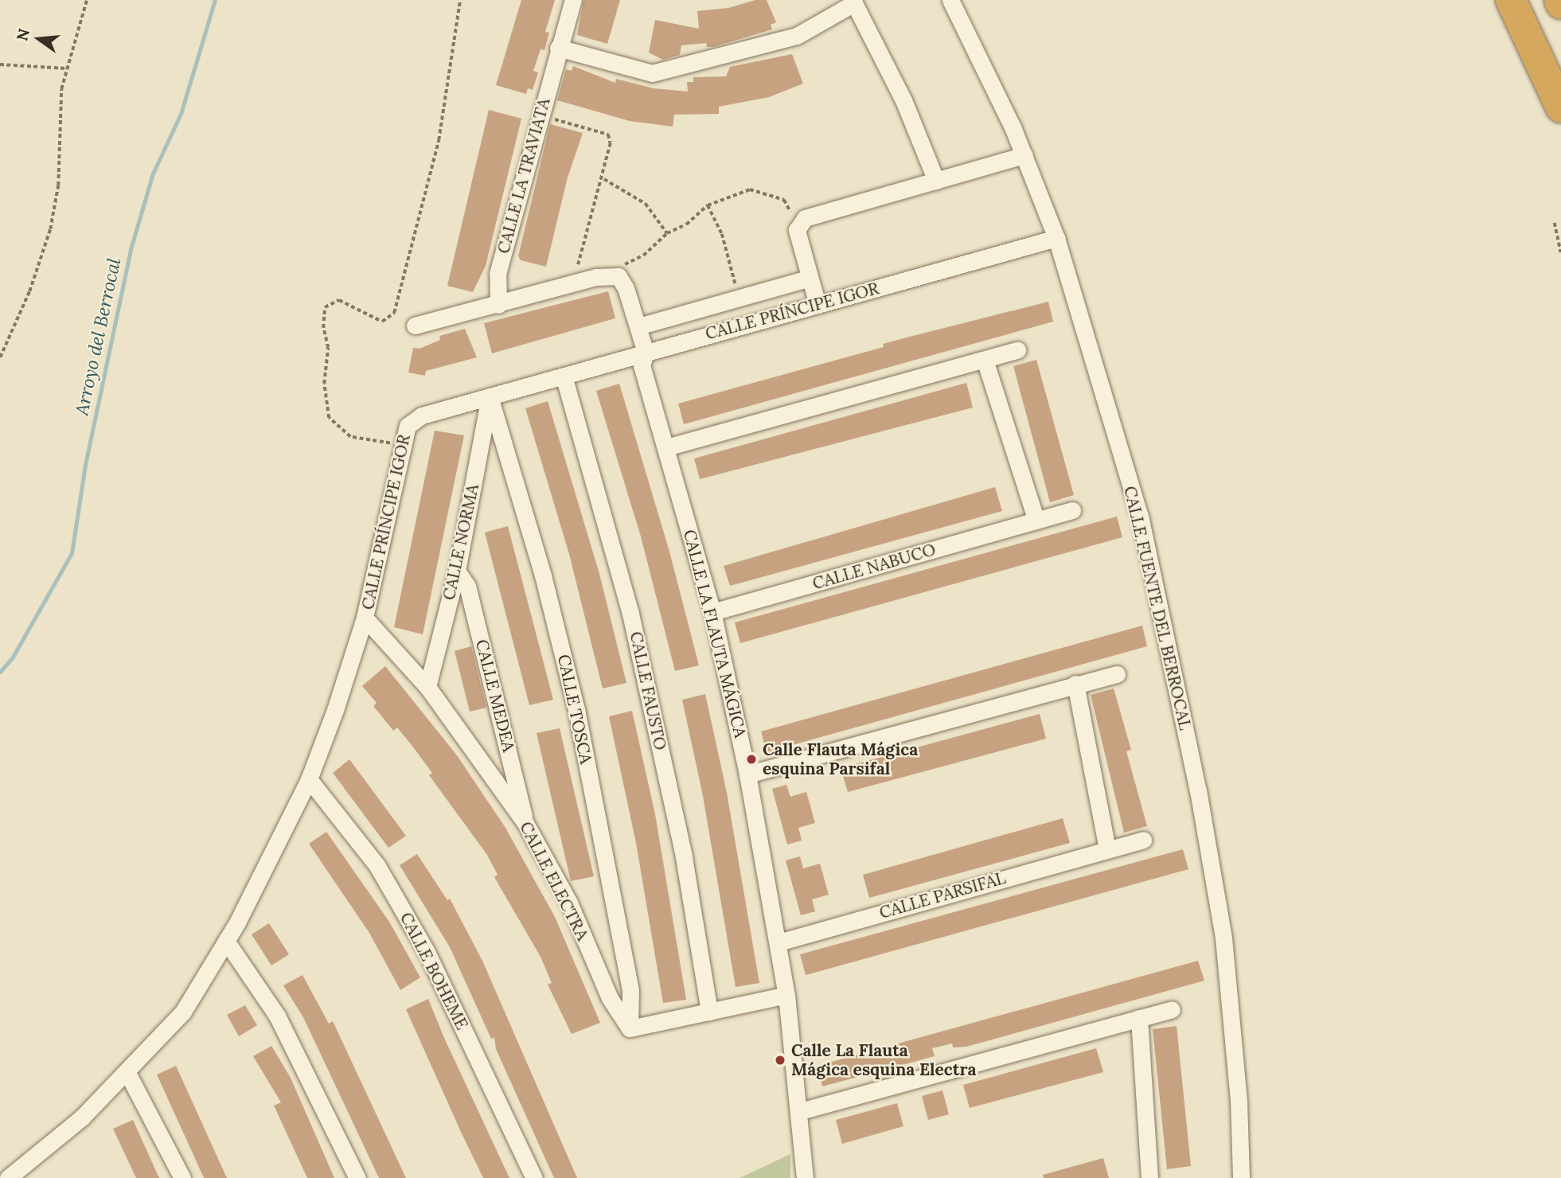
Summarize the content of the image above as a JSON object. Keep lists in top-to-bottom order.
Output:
{
  "streets": {
    "street": [
      "CALLE LA TRAVIATA",
      "CALLE PRÍNCIPE IGOR",
      "CALLE NORMA",
      "CALLE NABUCO",
      "CALLE FUENTE DEL BERROCAL",
      "CALLE LA FLAUTA MÁGICA",
      "CALLE FAUSTO",
      "CALLE MEDEA",
      "CALLE TOSCA",
      "CALLE ELECTRA",
      "CALLE PARSIFAL",
      "CALLE BOHEME"
    ]
  },
  "crossings": [
    ["CALLE PRÍNCIPE IGOR", "CALLE NORMA"],
    ["CALLE PRÍNCIPE IGOR", "CALLE FUENTE DEL BERROCAL"],
    ["CALLE PRÍNCIPE IGOR", "CALLE LA FLAUTA MÁGICA"],
    ["CALLE PRÍNCIPE IGOR", "CALLE FAUSTO"],
    ["CALLE PRÍNCIPE IGOR", "CALLE TOSCA"],
    ["CALLE PRÍNCIPE IGOR", "CALLE ELECTRA"],
    ["CALLE PRÍNCIPE IGOR", "CALLE BOHEME"],
    ["CALLE NORMA", "CALLE MEDEA"],
    ["CALLE NORMA", "CALLE TOSCA"],
    ["CALLE NORMA", "CALLE ELECTRA"],
    ["CALLE NABUCO", "CALLE LA FLAUTA MÁGICA"],
    ["CALLE LA FLAUTA MÁGICA", "CALLE PARSIFAL"],
    ["CALLE MEDEA", "CALLE ELECTRA"],
    ["CALLE TOSCA", "CALLE ELECTRA"]
  ],
  "water": ["Arroyo del Berrocal"],
  "places": ["Calle Flauta Mágica esquina Parsifal", "Calle La Flauta Mágica esquina Electra"],
  "north": "left"
}
